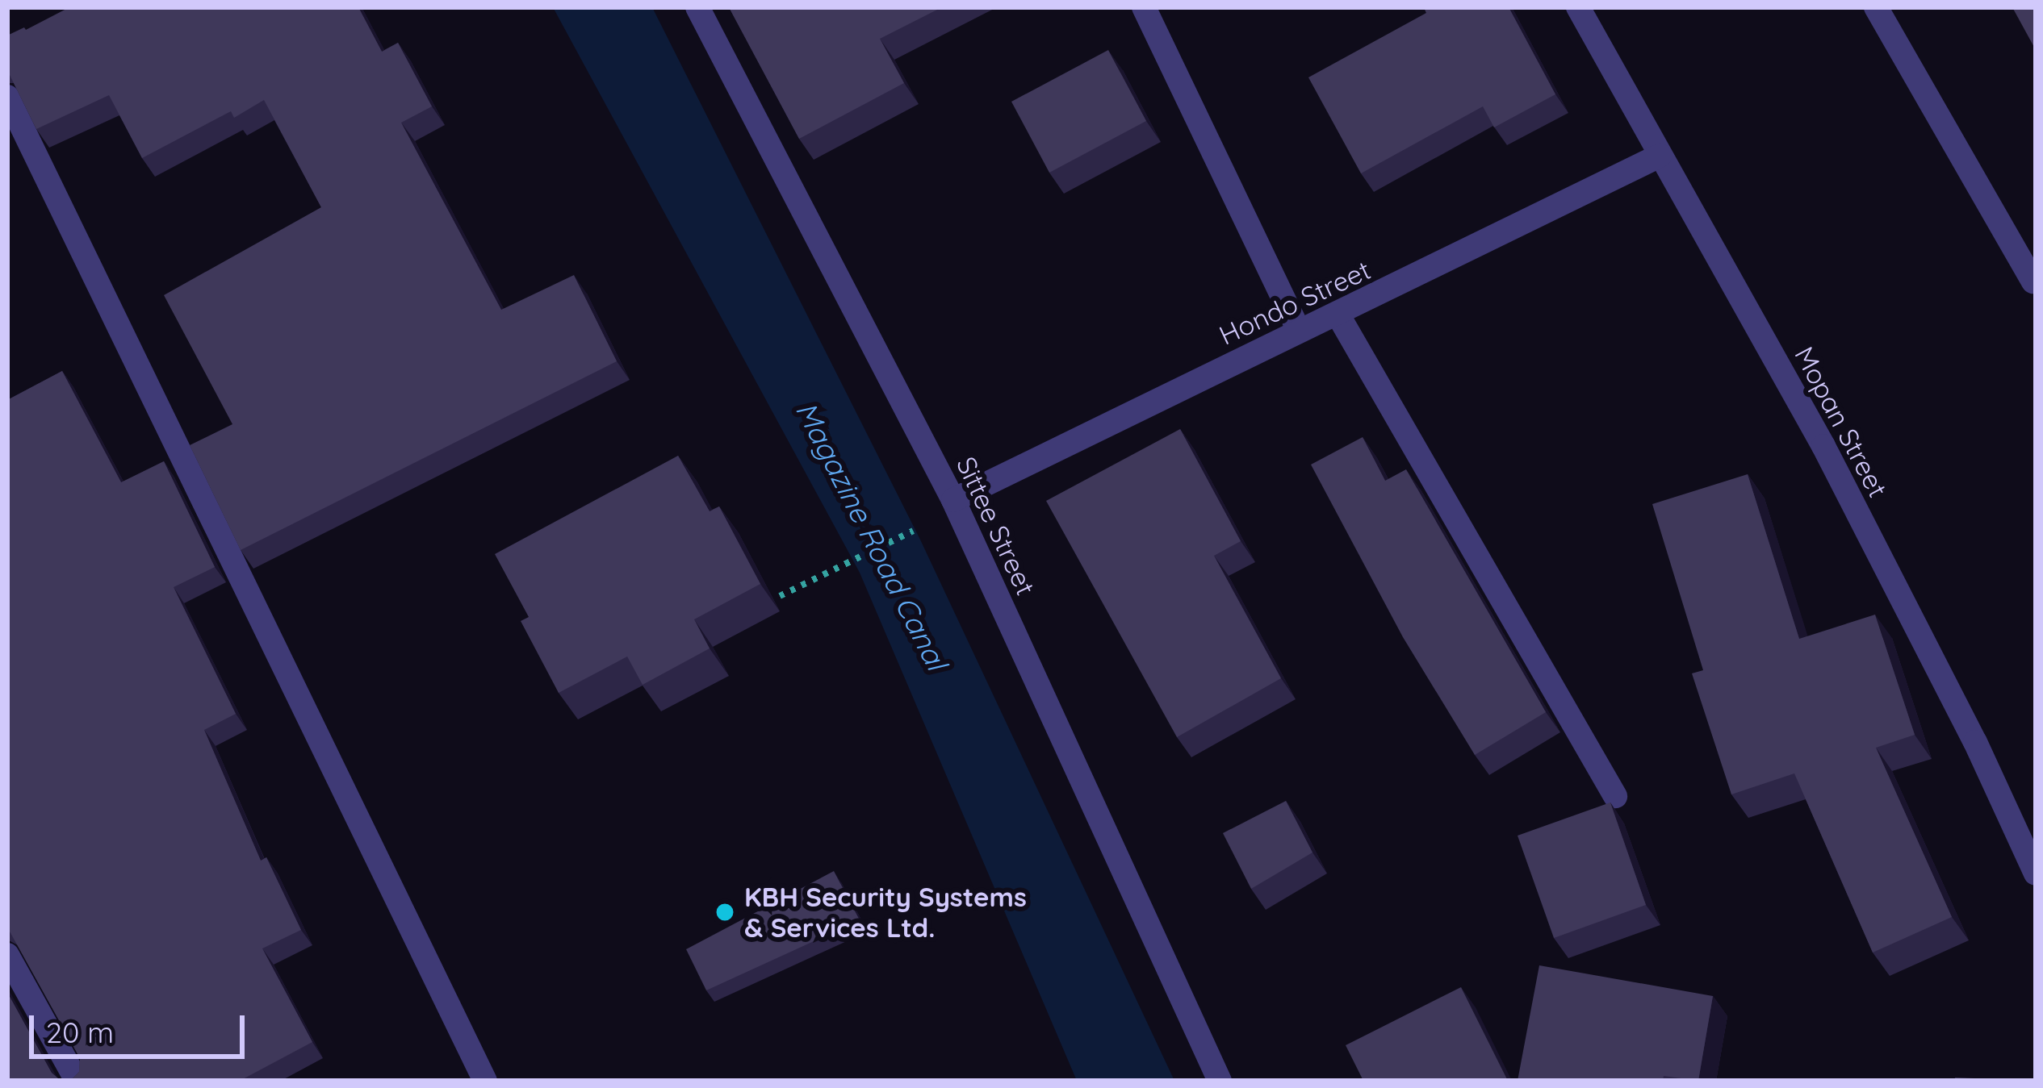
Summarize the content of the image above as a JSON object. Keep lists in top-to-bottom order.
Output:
{
  "streets": {
    "street": ["Hondo Street", "Mopan Street", "Sittee Street"]
  },
  "crossings": [
    ["Hondo Street", "Mopan Street"],
    ["Hondo Street", "Sittee Street"]
  ],
  "water": ["Magazine Road Canal"],
  "places": ["KBH Security Systems & Services Ltd."],
  "scale_bar": "20 m"
}
